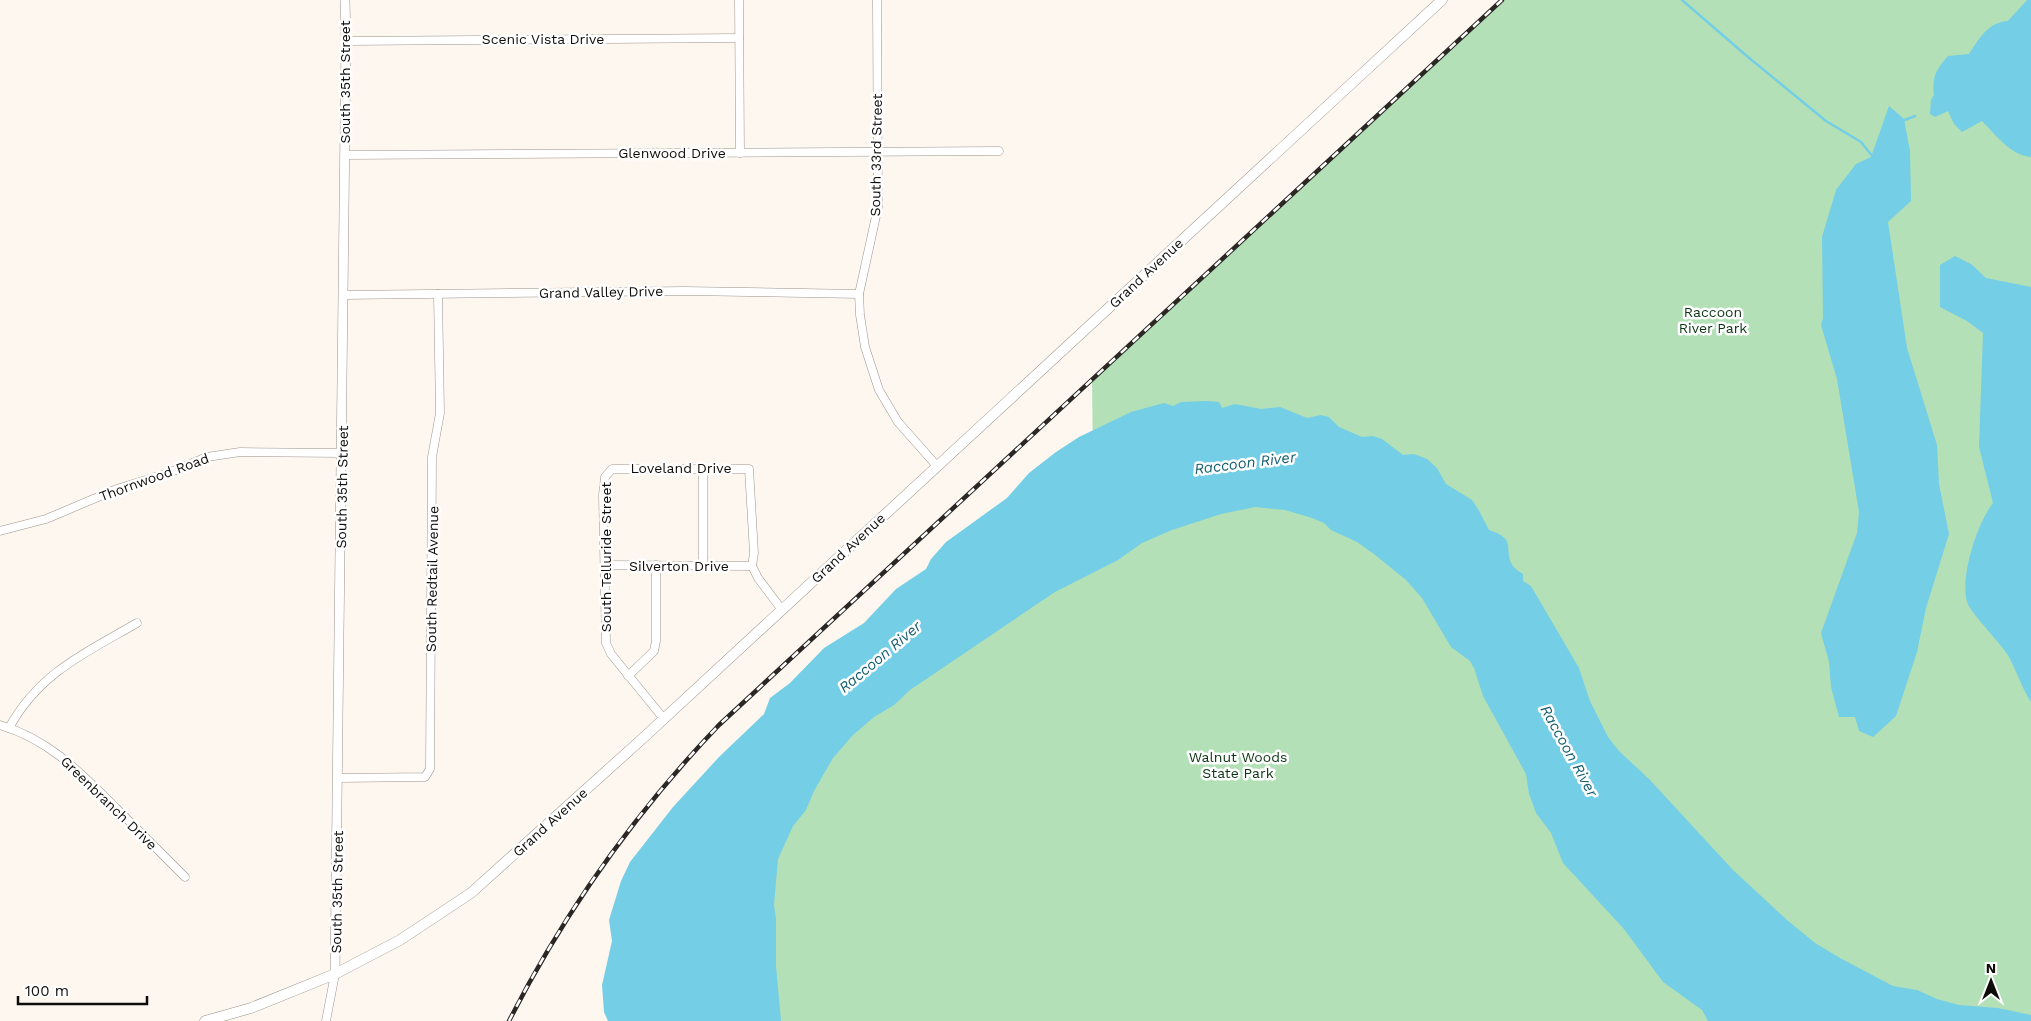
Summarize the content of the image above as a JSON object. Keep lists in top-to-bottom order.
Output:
{
  "streets": {
    "main road": ["Grand Avenue"],
    "street": [
      "Scenic Vista Drive",
      "South 35th Street",
      "Glenwood Drive",
      "South 33rd Street",
      "Grand Valley Drive",
      "Loveland Drive",
      "Thornwood Road",
      "South Telluride Street",
      "Silverton Drive",
      "South Redtail Avenue",
      "Greenbranch Drive"
    ]
  },
  "crossings": [
    ["Scenic Vista Drive", "South 35th Street"],
    ["South 35th Street", "Glenwood Drive"],
    ["South 35th Street", "Grand Avenue"],
    ["South 35th Street", "Grand Valley Drive"],
    ["South 35th Street", "Thornwood Road"],
    ["South 35th Street", "South Redtail Avenue"],
    ["Glenwood Drive", "South 33rd Street"],
    ["South 33rd Street", "Grand Avenue"],
    ["South 33rd Street", "Grand Valley Drive"],
    ["Grand Avenue", "South Telluride Street"],
    ["Grand Valley Drive", "South Redtail Avenue"],
    ["Loveland Drive", "South Telluride Street"],
    ["Loveland Drive", "Silverton Drive"],
    ["South Telluride Street", "Silverton Drive"]
  ],
  "water": ["Raccoon River"],
  "parks": ["Raccoon River Park", "Walnut Woods State Park"],
  "scale_bar": "100 m",
  "north": "top"
}
